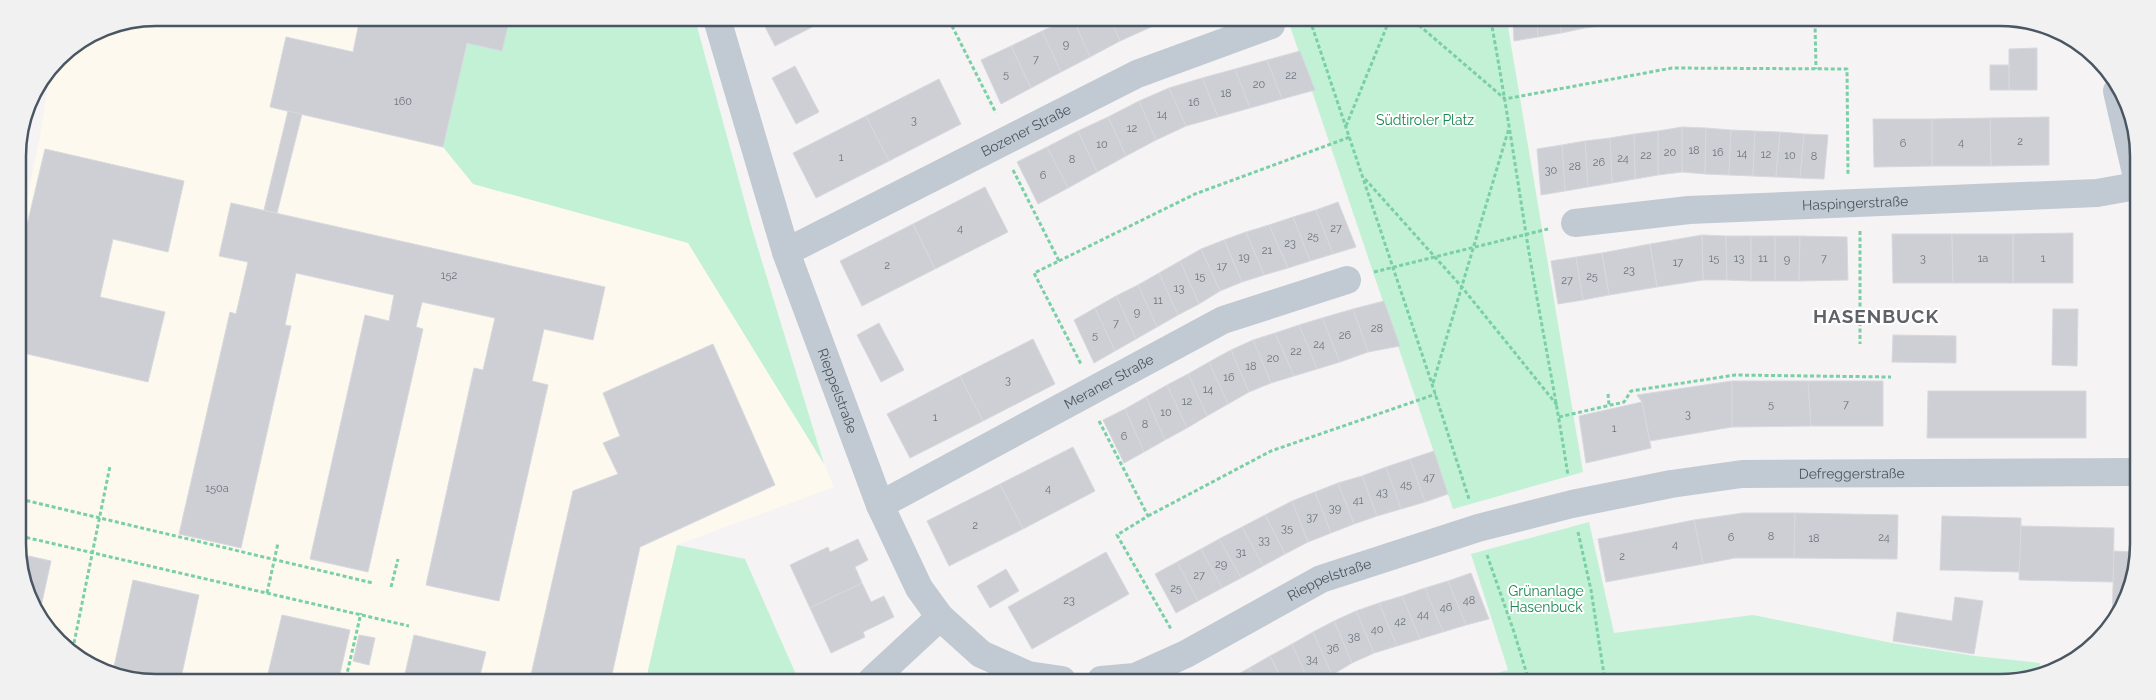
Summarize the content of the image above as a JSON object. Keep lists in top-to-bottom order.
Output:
{
  "streets": {
    "street": [
      "Bozener Straße",
      "Haspingerstraße",
      "Meraner Straße",
      "Rieppelstraße",
      "Defreggerstraße"
    ]
  },
  "crossings": [
    ["Bozener Straße", "Rieppelstraße"],
    ["Meraner Straße", "Rieppelstraße"],
    ["Rieppelstraße", "Defreggerstraße"]
  ],
  "districts": ["HASENBUCK"],
  "parks": ["Südtiroler Platz", "Grünanlage Hasenbuck"],
  "house_numbers": [
    "9",
    "7",
    "5",
    "22",
    "20",
    "18",
    "160",
    "16",
    "14",
    "3",
    "12",
    "2",
    "4",
    "6",
    "10",
    "18",
    "20",
    "16",
    "14",
    "12",
    "22",
    "10",
    "8",
    "1",
    "24",
    "8",
    "26",
    "28",
    "30",
    "6",
    "4",
    "27",
    "25",
    "23",
    "21",
    "19",
    "15",
    "13",
    "11",
    "7",
    "3",
    "1a",
    "1",
    "9",
    "17",
    "2",
    "17",
    "23",
    "152",
    "15",
    "25",
    "27",
    "13",
    "11",
    "9",
    "7",
    "28",
    "5",
    "26",
    "24",
    "22",
    "20",
    "18",
    "16",
    "3",
    "14",
    "12",
    "5",
    "7",
    "10",
    "3",
    "1",
    "8",
    "1",
    "6",
    "47",
    "45",
    "150a",
    "4",
    "43",
    "41",
    "39",
    "37",
    "2",
    "35",
    "8",
    "6",
    "24",
    "18",
    "33",
    "4",
    "31",
    "2",
    "29",
    "27",
    "25",
    "23",
    "48",
    "46",
    "44",
    "42",
    "40",
    "38",
    "36",
    "34"
  ]
}
